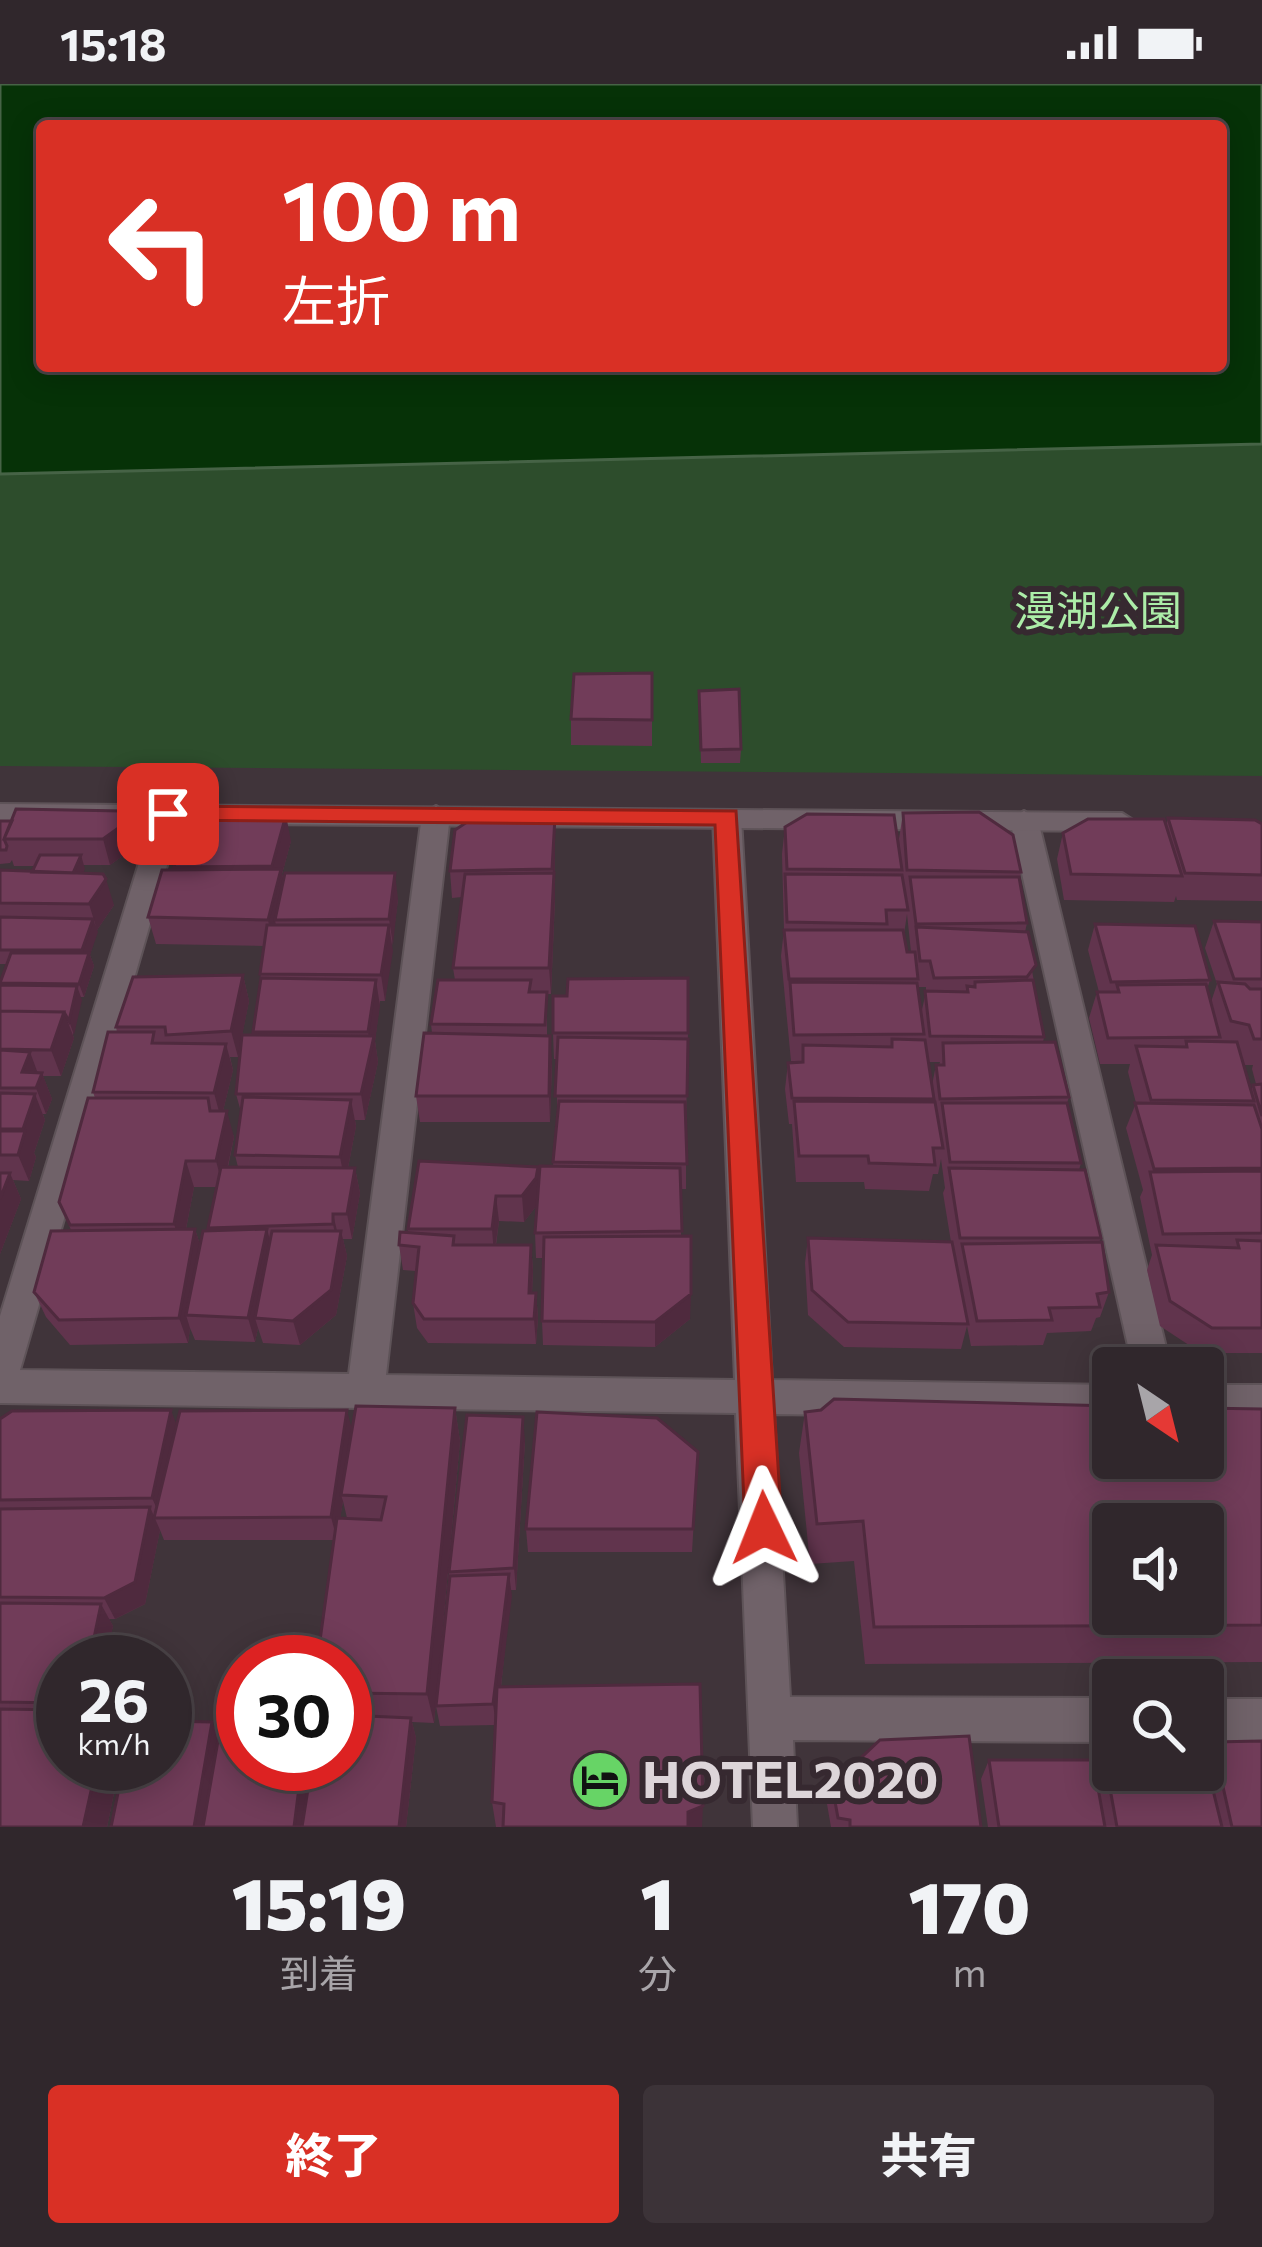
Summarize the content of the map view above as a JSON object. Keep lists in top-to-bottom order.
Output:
{
  "parks": ["漫湖公園"],
  "places": {
    "hotel": ["HOTEL2020"]
  },
  "north": "bottom right",
  "page": {
    "status": "15:18",
    "turn": ["100 m", "左折"],
    "speed": "26 km/h",
    "limit": "30",
    "eta": [
      "15:19",
      "到着",
      "1",
      "分",
      "170",
      "m"
    ],
    "buttons": ["終了", "共有"]
  }
}
